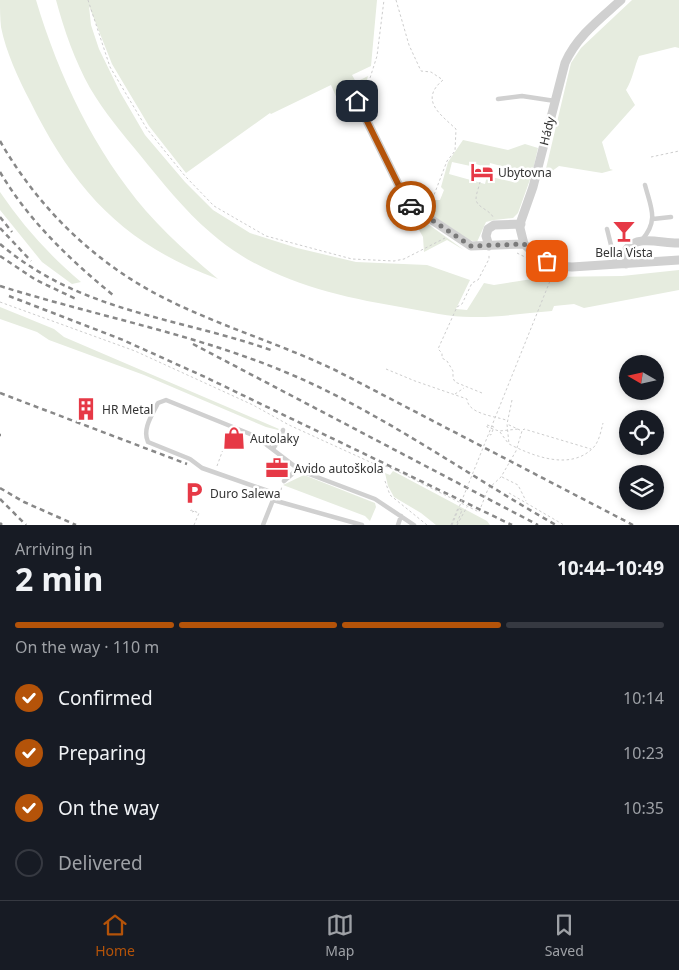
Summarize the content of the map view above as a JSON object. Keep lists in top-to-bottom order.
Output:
{
  "streets": {
    "street": ["Hády"]
  },
  "places": {
    "hotel": ["Ubytovna"],
    "bar": ["Bella Vista"],
    "building": ["HR Metal"],
    "shop": ["Autolaky"],
    "office": ["Avido autoškola"],
    "parking": ["Duro Salewa"]
  },
  "north": "left",
  "page": {
    "heading": ["2 min", "Arriving in", "10:44–10:49"],
    "bar": "On the way · 110 m",
    "list": [
      ["Confirmed", "10:14"],
      ["Preparing", "10:23"],
      ["On the way", "10:35"],
      "Delivered"
    ],
    "tabs": ["Home", "Map", "Saved"]
  }
}
